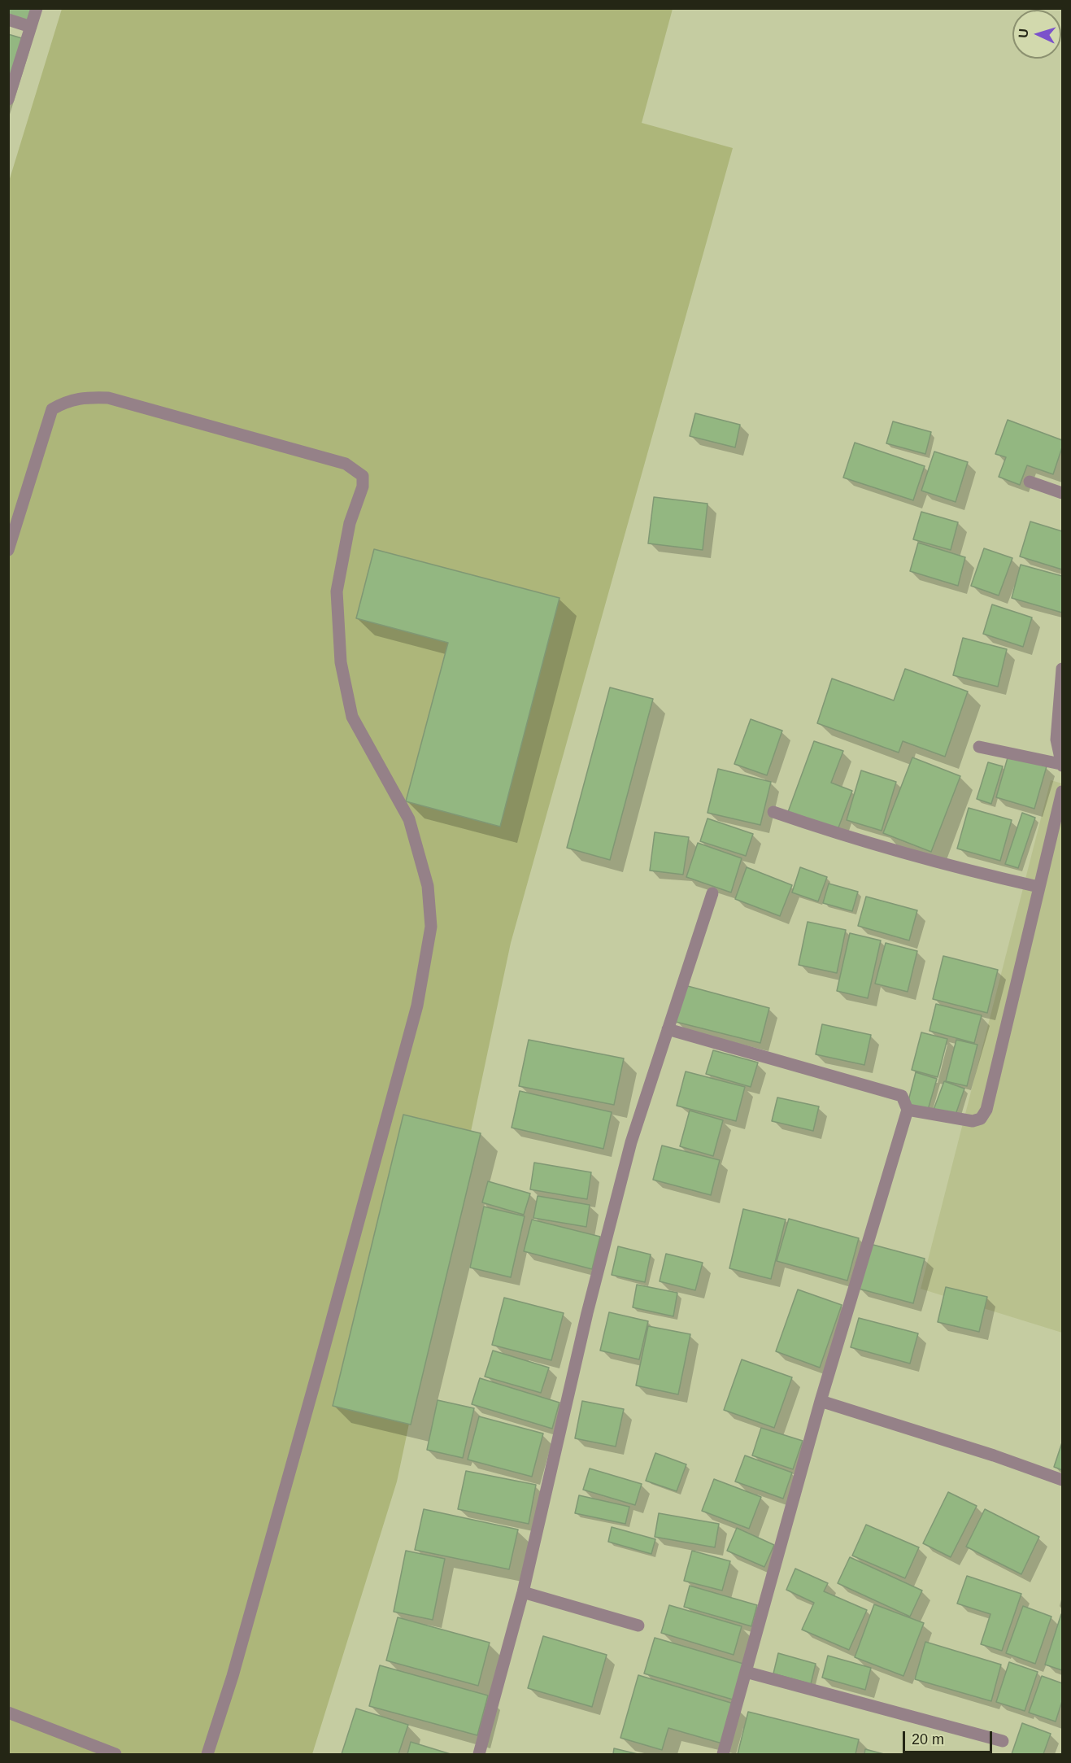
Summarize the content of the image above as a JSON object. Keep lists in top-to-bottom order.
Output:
{
  "scale_bar": "20 m",
  "north": "left"
}
